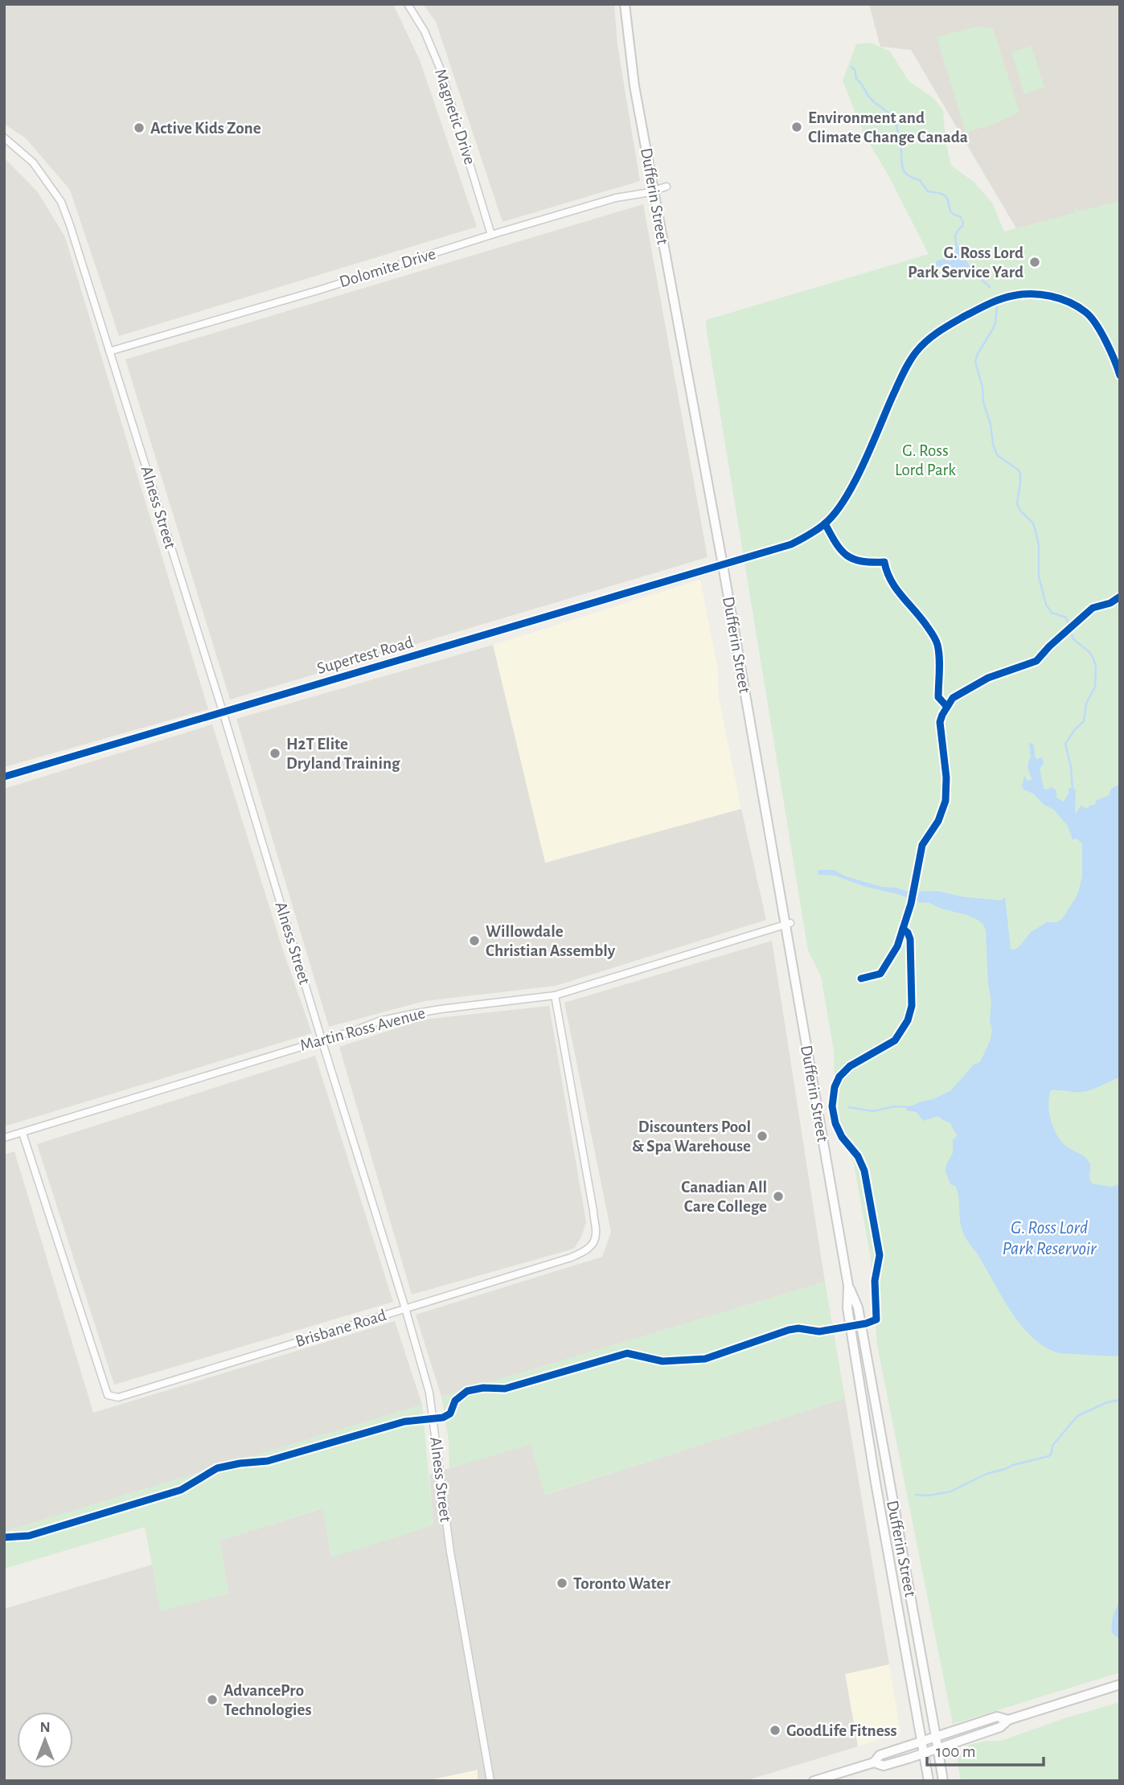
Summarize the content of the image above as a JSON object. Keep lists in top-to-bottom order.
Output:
{
  "streets": {
    "main road": ["Dufferin Street"],
    "street": [
      "Magnetic Drive",
      "Dolomite Drive",
      "Alness Street",
      "Supertest Road",
      "Martin Ross Avenue",
      "Brisbane Road"
    ]
  },
  "crossings": [
    ["Magnetic Drive", "Dolomite Drive"],
    ["Dufferin Street", "Dolomite Drive"],
    ["Dufferin Street", "Supertest Road"],
    ["Dufferin Street", "Martin Ross Avenue"],
    ["Dolomite Drive", "Alness Street"],
    ["Alness Street", "Supertest Road"],
    ["Alness Street", "Martin Ross Avenue"],
    ["Alness Street", "Brisbane Road"],
    ["Martin Ross Avenue", "Brisbane Road"]
  ],
  "water": ["G. Ross Lord Park Reservoir"],
  "parks": ["G. Ross Lord Park"],
  "places": [
    "Environment and Climate Change Canada",
    "Active Kids Zone",
    "G. Ross Lord Park Service Yard",
    "H2T Elite Dryland Training",
    "Willowdale Christian Assembly",
    "Discounters Pool & Spa Warehouse",
    "Canadian All Care College",
    "Toronto Water",
    "AdvancePro Technologies",
    "GoodLife Fitness"
  ],
  "scale_bar": "100 m",
  "north": "top"
}
